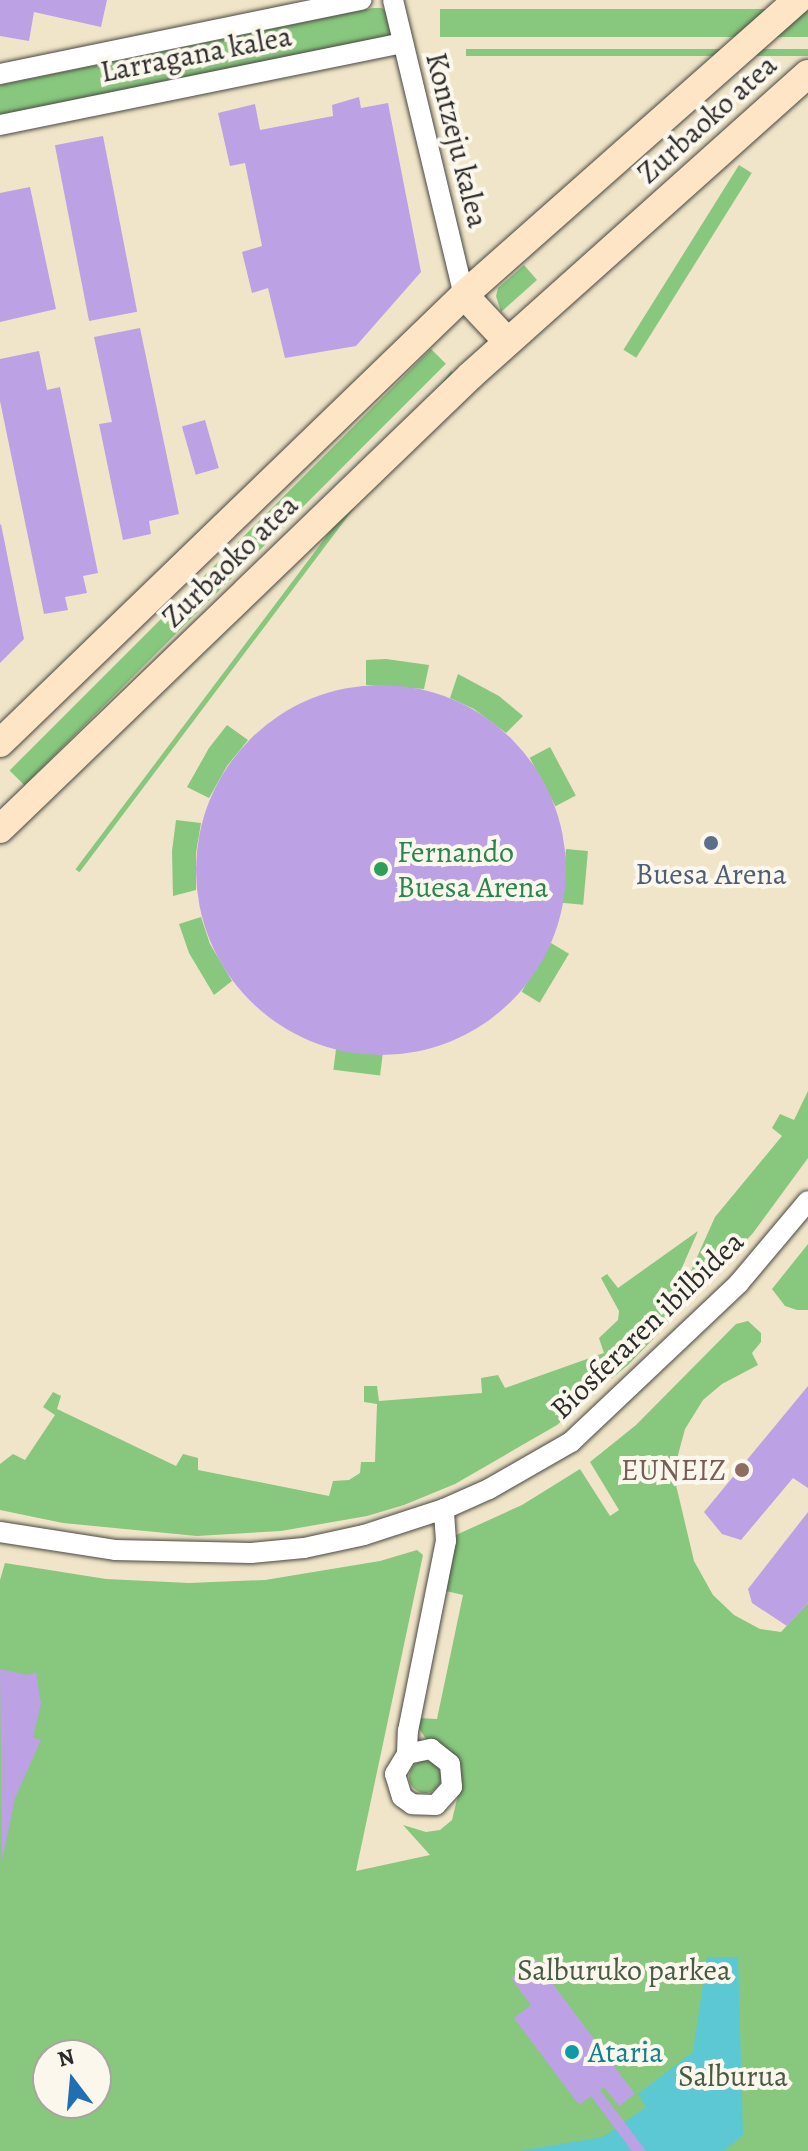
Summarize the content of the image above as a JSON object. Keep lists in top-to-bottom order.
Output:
{
  "streets": {
    "street": [
      "Larragana kalea",
      "Zurbaoko atea",
      "Kontzeju kalea",
      "Biosferaren ibilbidea"
    ]
  },
  "crossings": [
    ["Larragana kalea", "Kontzeju kalea"],
    ["Zurbaoko atea", "Kontzeju kalea"]
  ],
  "parks": ["Salburuko parkea", "Salburua"],
  "places": [
    "Buesa Arena",
    "Fernando Buesa Arena",
    "EUNEIZ",
    "Ataria"
  ],
  "north": "top"
}
